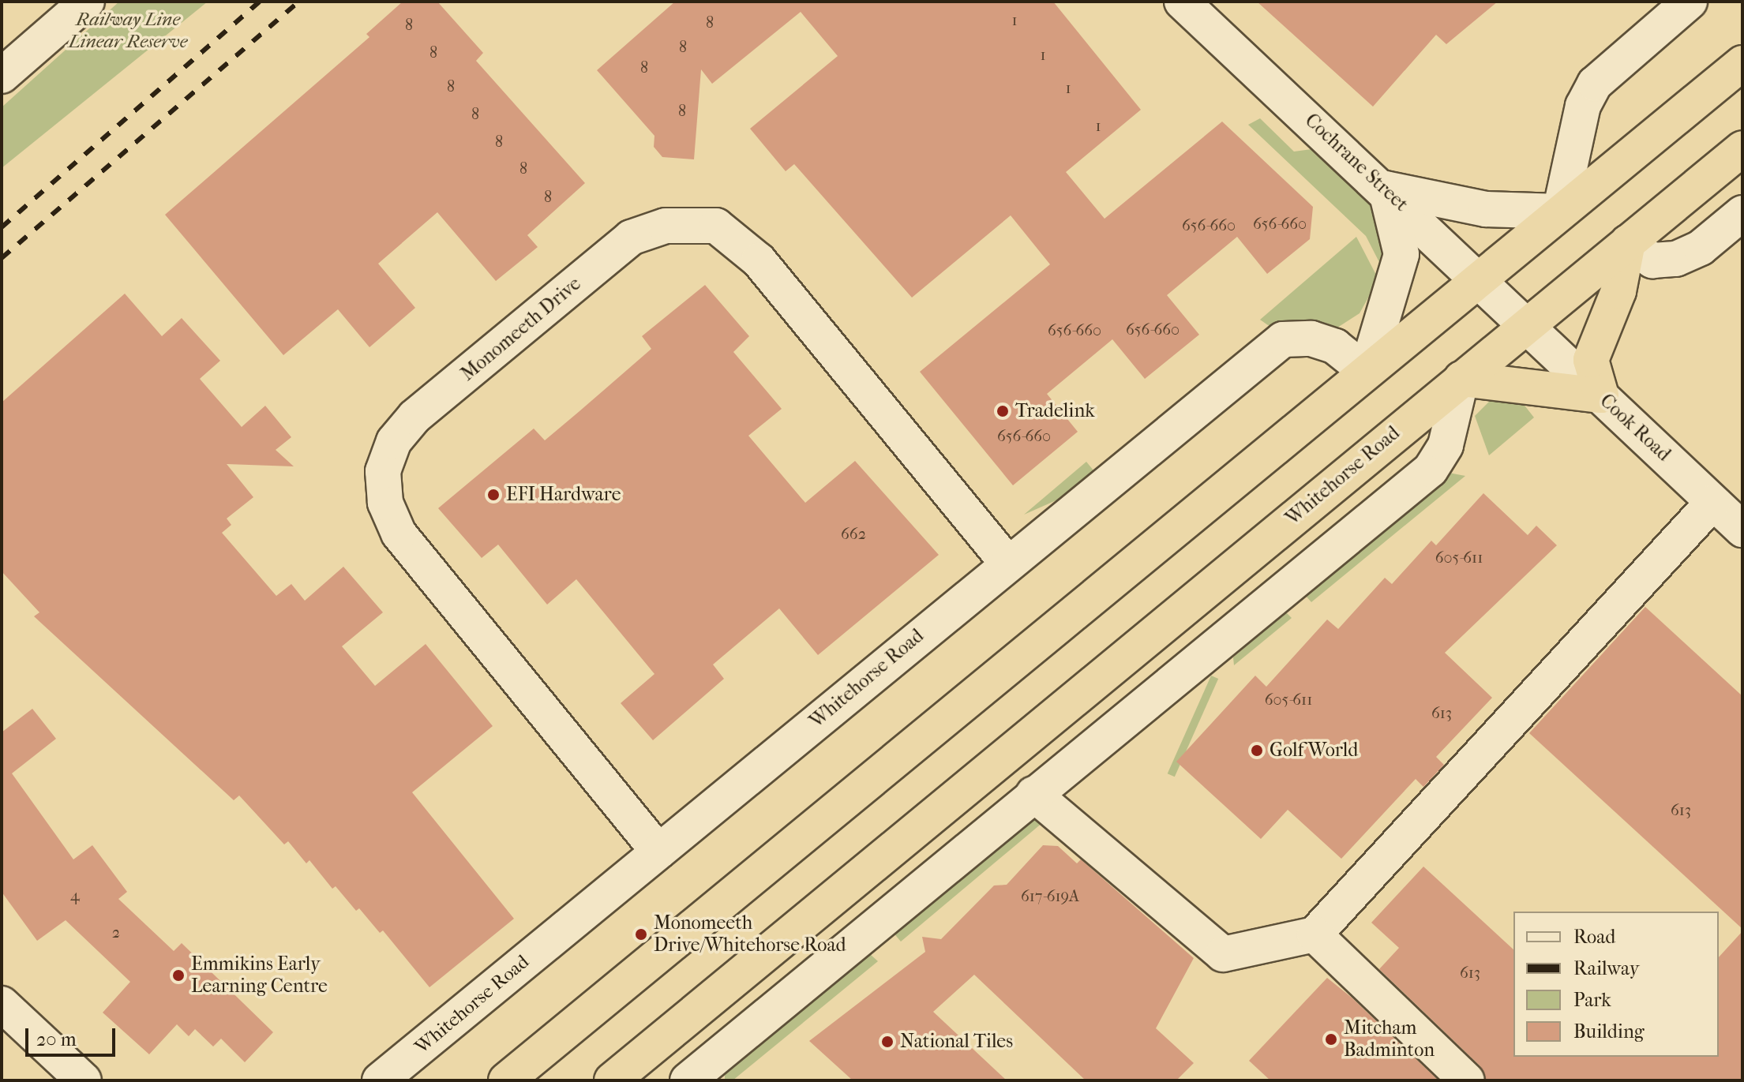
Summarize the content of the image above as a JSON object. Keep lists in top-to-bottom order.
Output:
{
  "streets": {
    "highway": ["Whitehorse Road"],
    "street": ["Cochrane Street", "Monomeeth Drive", "Cook Road"]
  },
  "crossings": [
    ["Cochrane Street", "Cook Road"],
    ["Cochrane Street", "Whitehorse Road"],
    ["Monomeeth Drive", "Whitehorse Road"],
    ["Cook Road", "Whitehorse Road"]
  ],
  "parks": ["Railway Line Linear Reserve"],
  "places": [
    "Tradelink",
    "EFI Hardware",
    "Golf World",
    "Monomeeth Drive/Whitehorse Road",
    "Emmikins Early Learning Centre",
    "Mitcham Badminton",
    "National Tiles"
  ],
  "house_numbers": [
    "1",
    "8",
    "8",
    "8",
    "8",
    "1",
    "8",
    "8",
    "1",
    "8",
    "8",
    "1",
    "8",
    "8",
    "8",
    "656-660",
    "656-660",
    "656-660",
    "656-660",
    "656-660",
    "662",
    "605-611",
    "605-611",
    "613",
    "613",
    "4",
    "617-619A",
    "2",
    "613"
  ],
  "legend": [
    "Road",
    "Railway",
    "Park",
    "Building"
  ],
  "scale_bar": "20 m"
}
